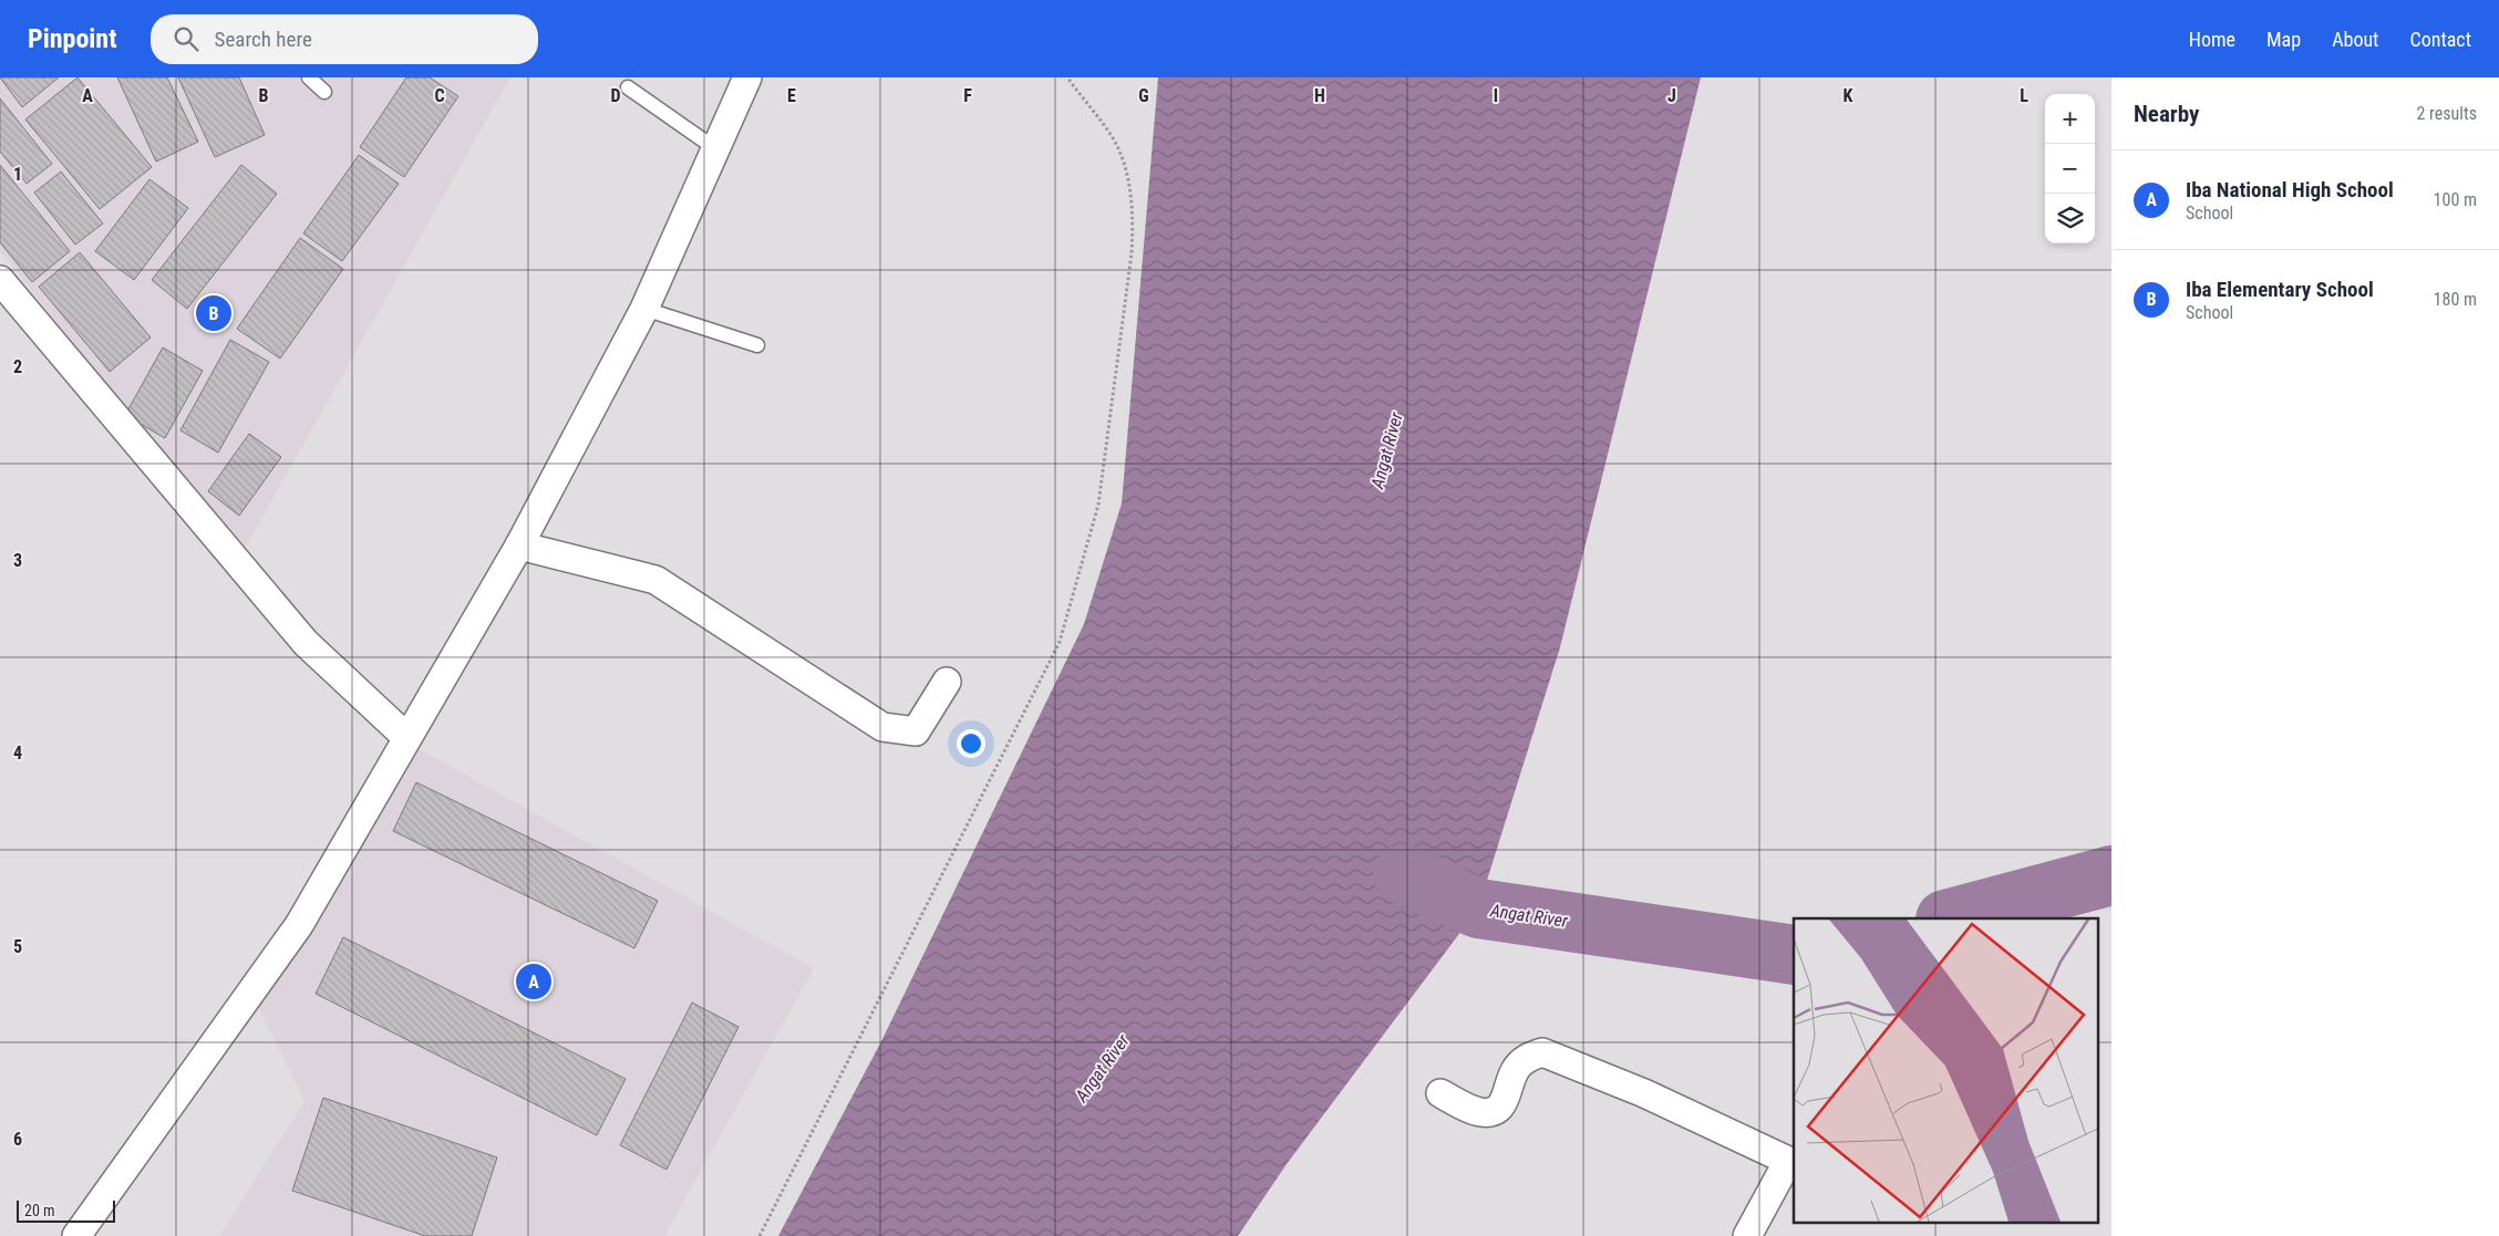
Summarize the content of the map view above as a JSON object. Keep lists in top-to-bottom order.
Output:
{
  "water": ["Angat River"],
  "scale_bar": "20 m",
  "page": {
    "header": "Pinpoint",
    "search": "Search here",
    "nav": [
      "Home",
      "Map",
      "About",
      "Contact"
    ],
    "heading": ["Nearby", "2 results"],
    "map_buttons": ["+", "−"],
    "list": [
      {
        "mark": "A",
        "name": "Iba National High School",
        "note": "School",
        "value": "100 m"
      },
      {
        "mark": "B",
        "name": "Iba Elementary School",
        "note": "School",
        "value": "180 m"
      }
    ],
    "pins": ["B", "A"],
    "scale": "20 m"
  },
  "grid": {
    "columns": [
      "A",
      "B",
      "C",
      "D",
      "E",
      "F",
      "G",
      "H",
      "I",
      "J",
      "K",
      "L"
    ],
    "rows": [
      "1",
      "2",
      "3",
      "4",
      "5",
      "6"
    ]
  }
}
